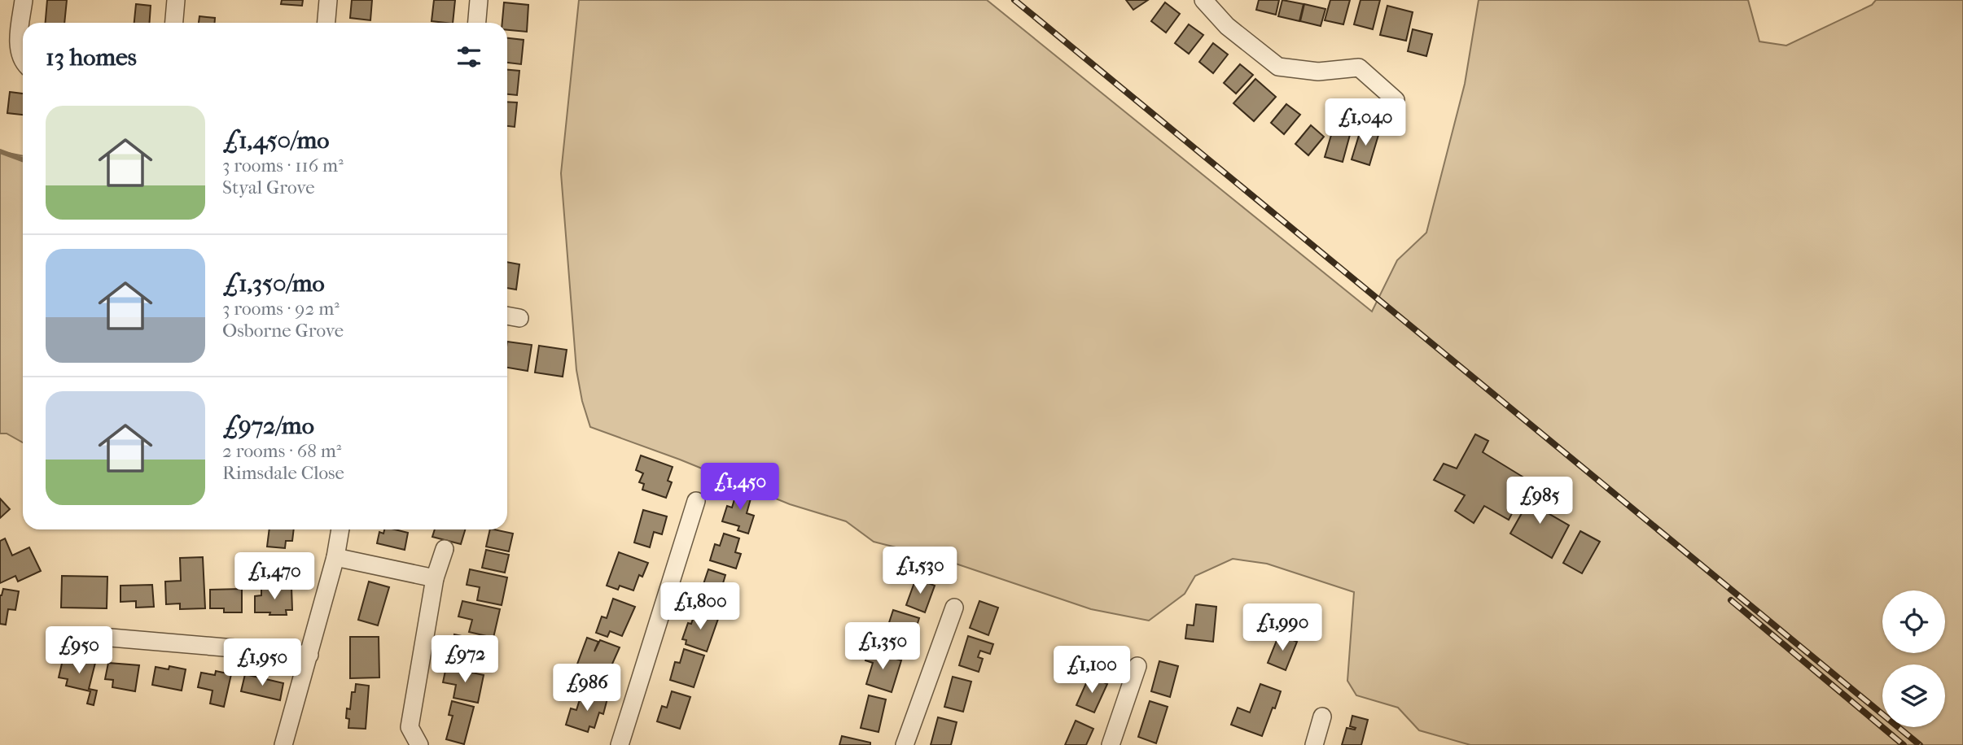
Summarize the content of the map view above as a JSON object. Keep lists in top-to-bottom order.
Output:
{
  "page": {
    "heading": "13 homes",
    "list": [
      {
        "name": "£1,450/mo",
        "note": "3 rooms · 116 m² · Styal Grove"
      },
      {
        "name": "£1,350/mo",
        "note": "3 rooms · 92 m² · Osborne Grove"
      },
      {
        "name": "£972/mo",
        "note": "2 rooms · 68 m² · Rimsdale Close"
      }
    ],
    "price": [
      "£1,040",
      "£1,450",
      "£985",
      "£1,530",
      "£1,470",
      "£1,800",
      "£1,990",
      "£1,350",
      "£950",
      "£972",
      "£1,950",
      "£1,100",
      "£986"
    ]
  }
}
